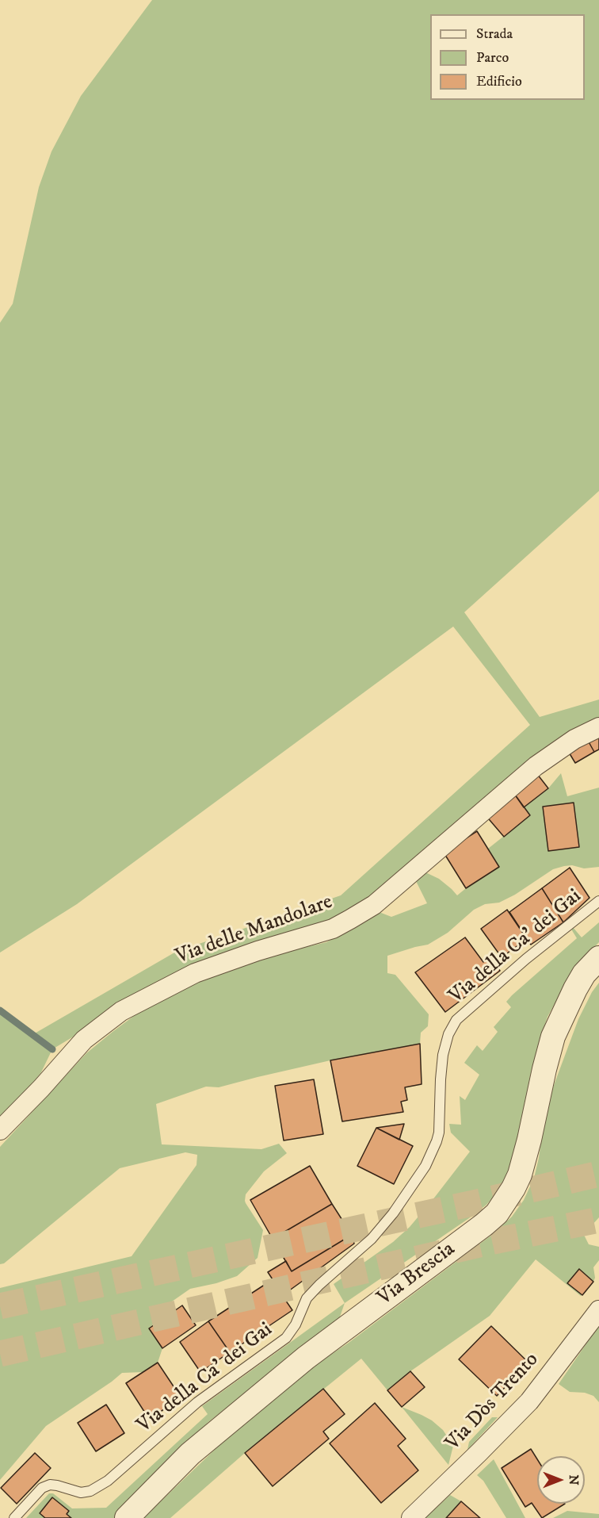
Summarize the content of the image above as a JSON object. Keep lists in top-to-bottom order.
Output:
{
  "streets": {
    "street": ["Via delle Mandolare", "Via Brescia", "Via Dòs Trento"],
    "lane": ["Via della Ca' dei Gai"]
  },
  "legend": ["Strada", "Parco", "Edificio"],
  "north": "right"
}
